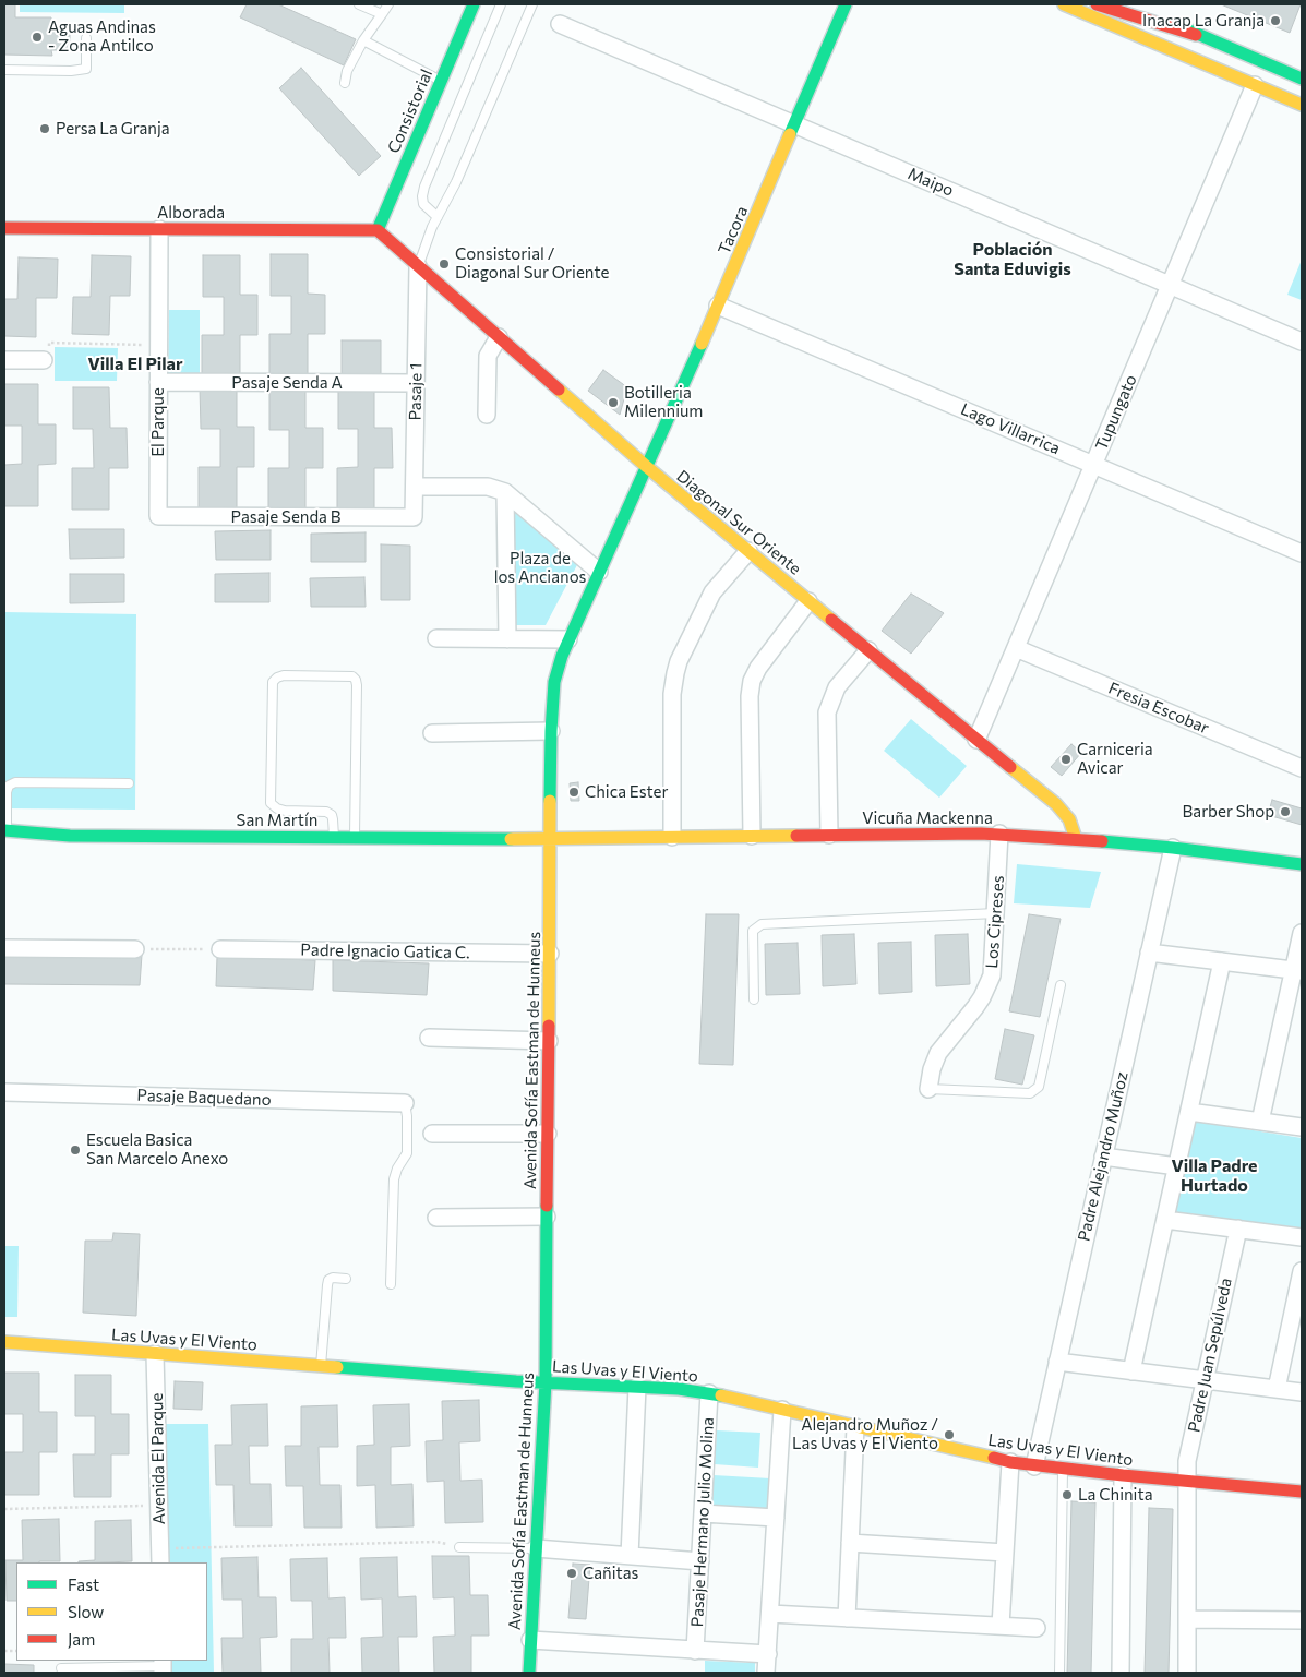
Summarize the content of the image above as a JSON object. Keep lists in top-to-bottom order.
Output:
{
  "streets": {
    "street": [
      "Consistorial",
      "Maipo",
      "Alborada",
      "Tacora",
      "Pasaje Senda A",
      "Pasaje 1",
      "Tupungato",
      "El Parque",
      "Lago Villarrica",
      "Pasaje Senda B",
      "Diagonal Sur Oriente",
      "Fresia Escobar",
      "Vicuña Mackenna",
      "San Martín",
      "Los Cipreses",
      "Padre Ignacio Gatica C.",
      "Avenida Sofía Eastman de Hunneus",
      "Pasaje Baquedano",
      "Padre Alejandro Muñoz",
      "Las Uvas y El Viento",
      "Padre Juan Sepúlveda",
      "Avenida El Parque",
      "Pasaje Hermano Julio Molina"
    ]
  },
  "crossings": [
    ["Consistorial", "Alborada"],
    ["Consistorial", "Diagonal Sur Oriente"],
    ["Maipo", "Tacora"],
    ["Maipo", "Tupungato"],
    ["Alborada", "El Parque"],
    ["Alborada", "Diagonal Sur Oriente"],
    ["Tacora", "Lago Villarrica"],
    ["Tacora", "Diagonal Sur Oriente"],
    ["Tacora", "Avenida Sofía Eastman de Hunneus"],
    ["Pasaje Senda A", "Pasaje 1"],
    ["Pasaje Senda A", "El Parque"],
    ["Pasaje 1", "Pasaje Senda B"],
    ["Pasaje 1", "Diagonal Sur Oriente"],
    ["Tupungato", "Lago Villarrica"],
    ["Tupungato", "Diagonal Sur Oriente"],
    ["Tupungato", "Fresia Escobar"],
    ["El Parque", "Pasaje Senda B"],
    ["Diagonal Sur Oriente", "Vicuña Mackenna"],
    ["Diagonal Sur Oriente", "Avenida Sofía Eastman de Hunneus"],
    ["Vicuña Mackenna", "San Martín"],
    ["Vicuña Mackenna", "Los Cipreses"],
    ["Vicuña Mackenna", "Avenida Sofía Eastman de Hunneus"],
    ["Vicuña Mackenna", "Padre Alejandro Muñoz"],
    ["San Martín", "Avenida Sofía Eastman de Hunneus"],
    ["Padre Ignacio Gatica C.", "Avenida Sofía Eastman de Hunneus"],
    ["Avenida Sofía Eastman de Hunneus", "Las Uvas y El Viento"],
    ["Padre Alejandro Muñoz", "Las Uvas y El Viento"],
    ["Las Uvas y El Viento", "Padre Juan Sepúlveda"],
    ["Las Uvas y El Viento", "Avenida El Parque"],
    ["Las Uvas y El Viento", "Pasaje Hermano Julio Molina"]
  ],
  "districts": ["Población Santa Eduvigis", "Villa El Pilar", "Villa Padre Hurtado"],
  "parks": ["Plaza de los Ancianos"],
  "places": [
    "Inacap La Granja",
    "Aguas Andinas - Zona Antilco",
    "Persa La Granja",
    "Consistorial / Diagonal Sur Oriente",
    "Botilleria Milennium",
    "Carniceria Avicar",
    "Chica Ester",
    "Barber Shop",
    "Escuela Basica San Marcelo Anexo",
    "Alejandro Muñoz / Las Uvas y El Viento",
    "La Chinita",
    "Cañitas"
  ],
  "legend": ["Fast", "Slow", "Jam"]
}
